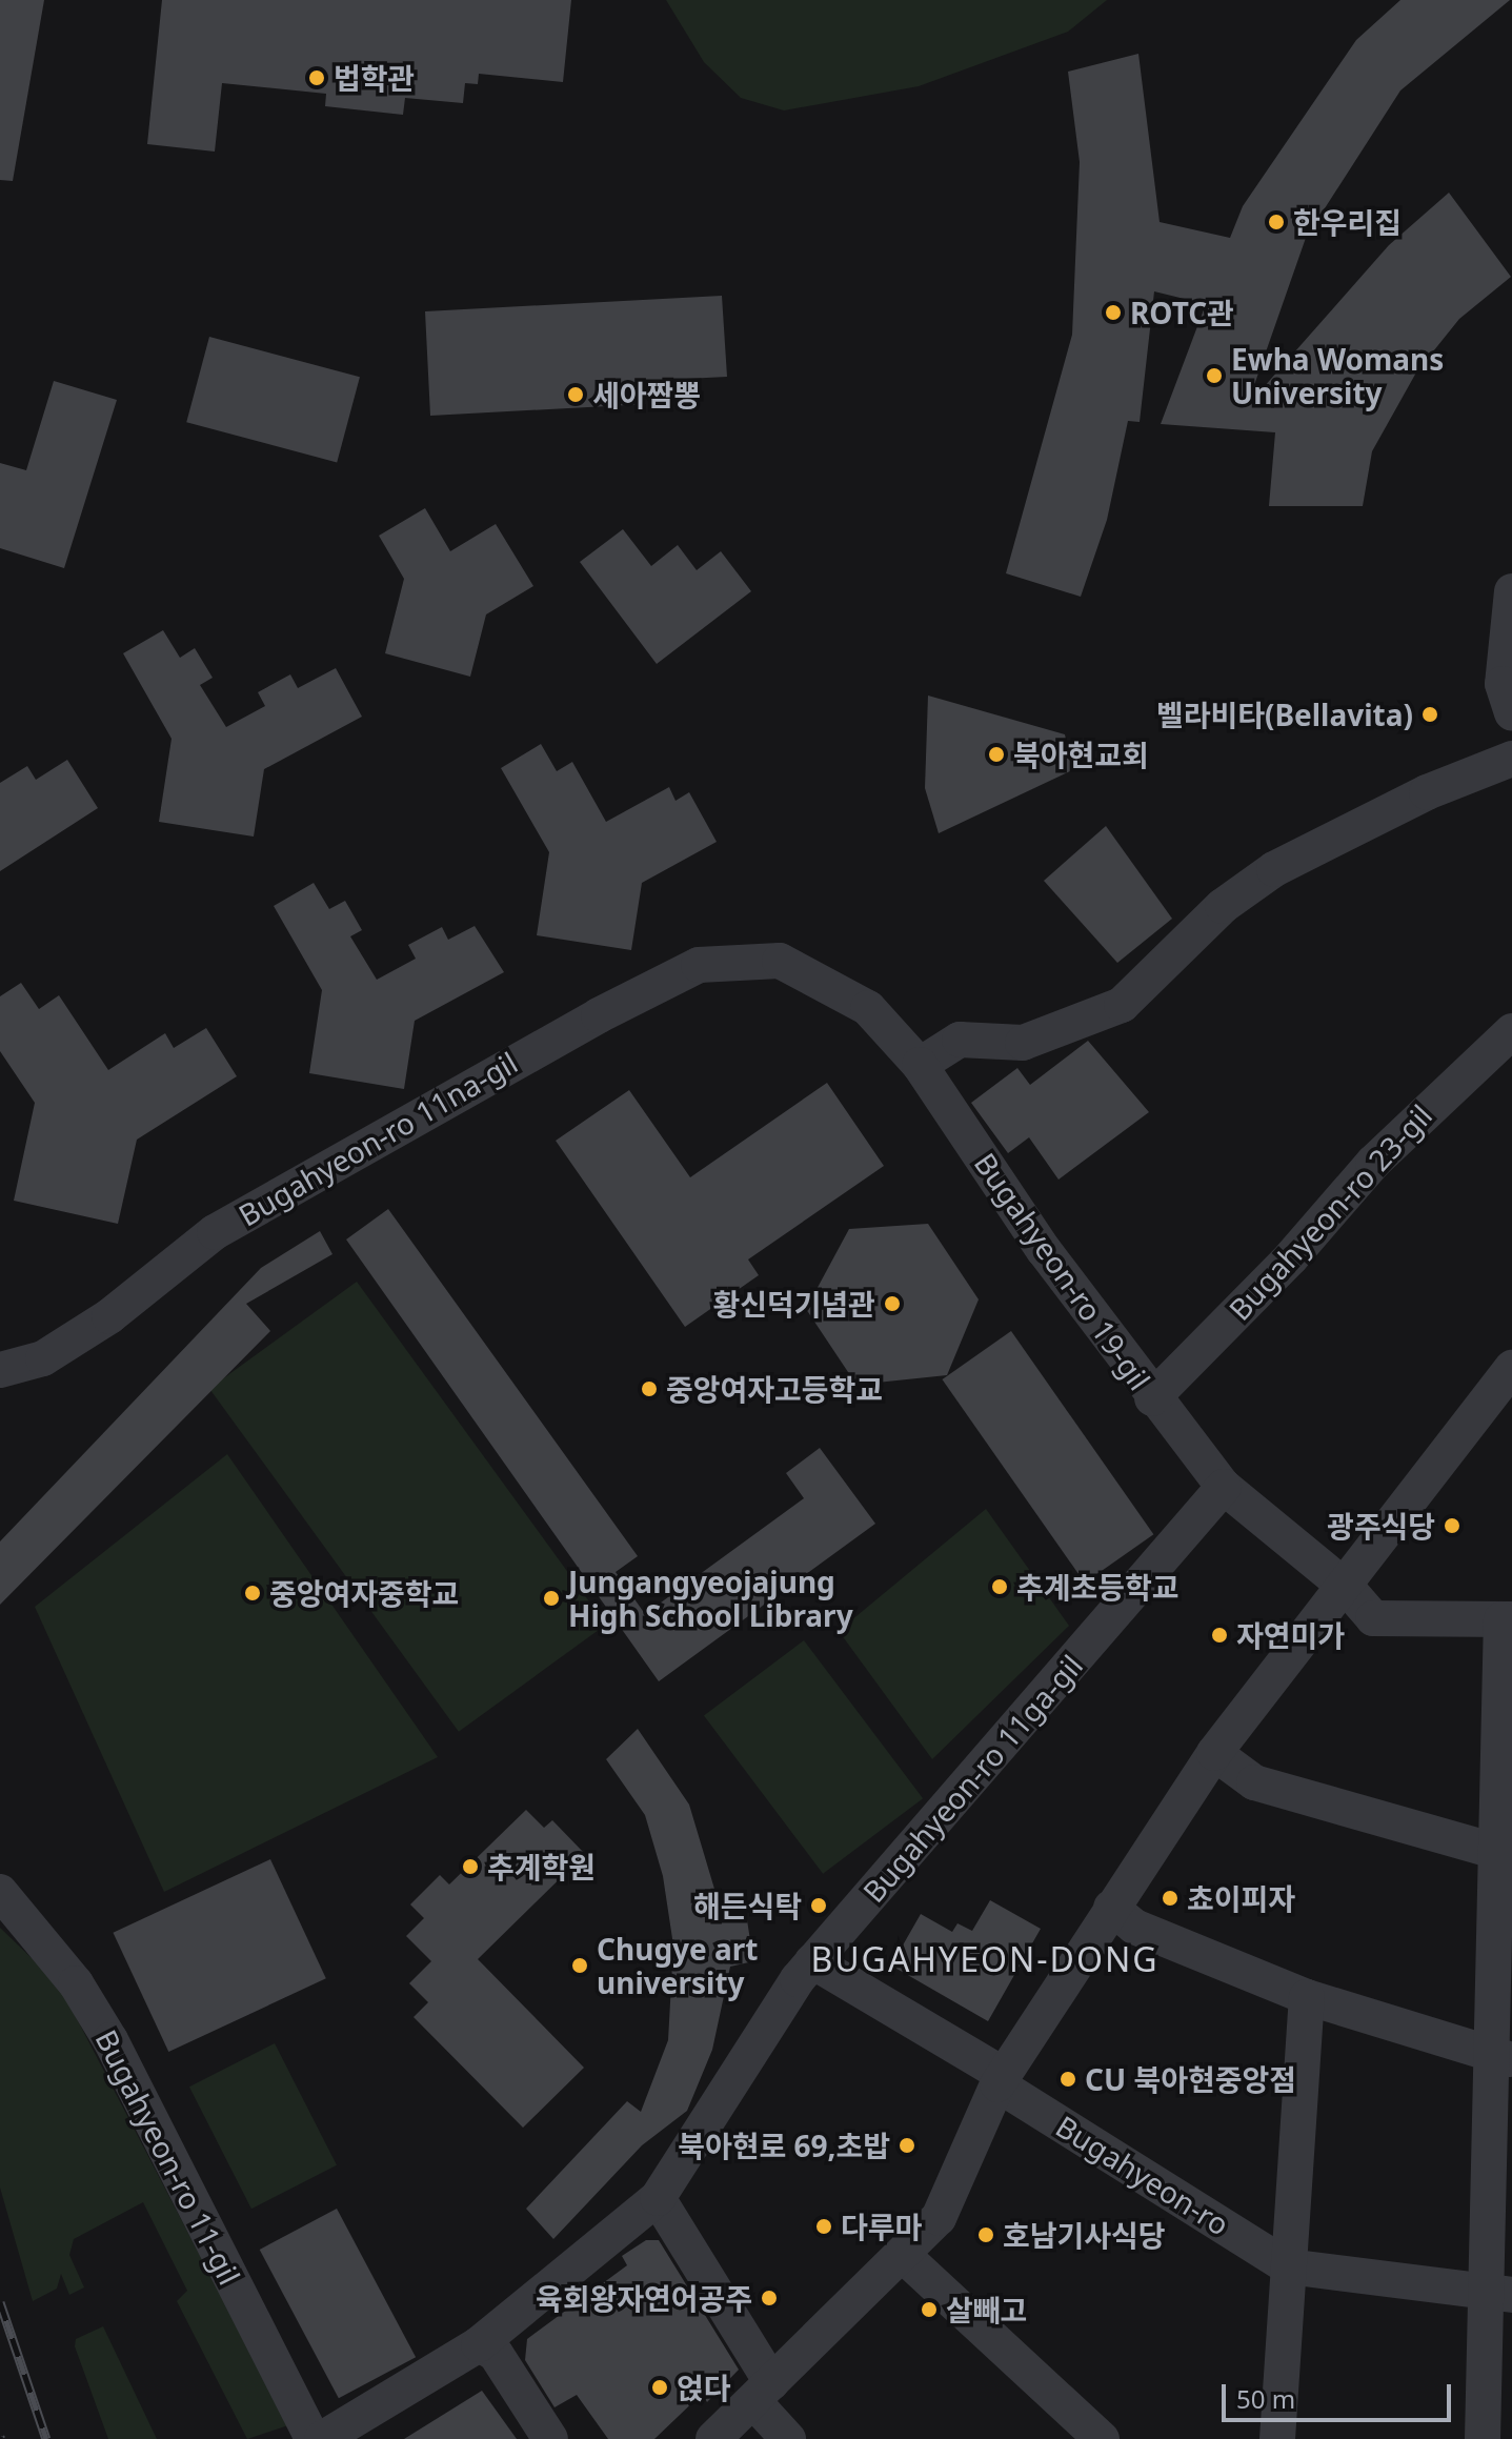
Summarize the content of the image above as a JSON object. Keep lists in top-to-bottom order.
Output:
{
  "streets": {
    "street": [
      "Bugahyeon-ro 11na-gil",
      "Bugahyeon-ro 23-gil",
      "Bugahyeon-ro 19-gil",
      "Bugahyeon-ro 11ga-gil",
      "Bugahyeon-ro 11-gil",
      "Bugahyeon-ro"
    ]
  },
  "crossings": [
    ["Bugahyeon-ro 11na-gil", "Bugahyeon-ro 19-gil"],
    ["Bugahyeon-ro 23-gil", "Bugahyeon-ro 19-gil"],
    ["Bugahyeon-ro 19-gil", "Bugahyeon-ro 11ga-gil"],
    ["Bugahyeon-ro 11ga-gil", "Bugahyeon-ro"]
  ],
  "districts": ["BUGAHYEON-DONG"],
  "places": [
    "법학관",
    "한우리집",
    "ROTC관",
    "Ewha Womans University",
    "세아짬뽕",
    "벨라비타(Bellavita)",
    "북아현교회",
    "황신덕기념관",
    "중앙여자고등학교",
    "광주식당",
    "추계초등학교",
    "중앙여자중학교",
    "Jungangyeojajung High School Library",
    "자연미가",
    "추계학원",
    "쵸이피자",
    "해든식탁",
    "Chugye art university",
    "CU 북아현중앙점",
    "북아현로 69,초밥",
    "다루마",
    "호남기사식당",
    "육회왕자연어공주",
    "살빼고",
    "얹다"
  ],
  "scale_bar": "50 m"
}
